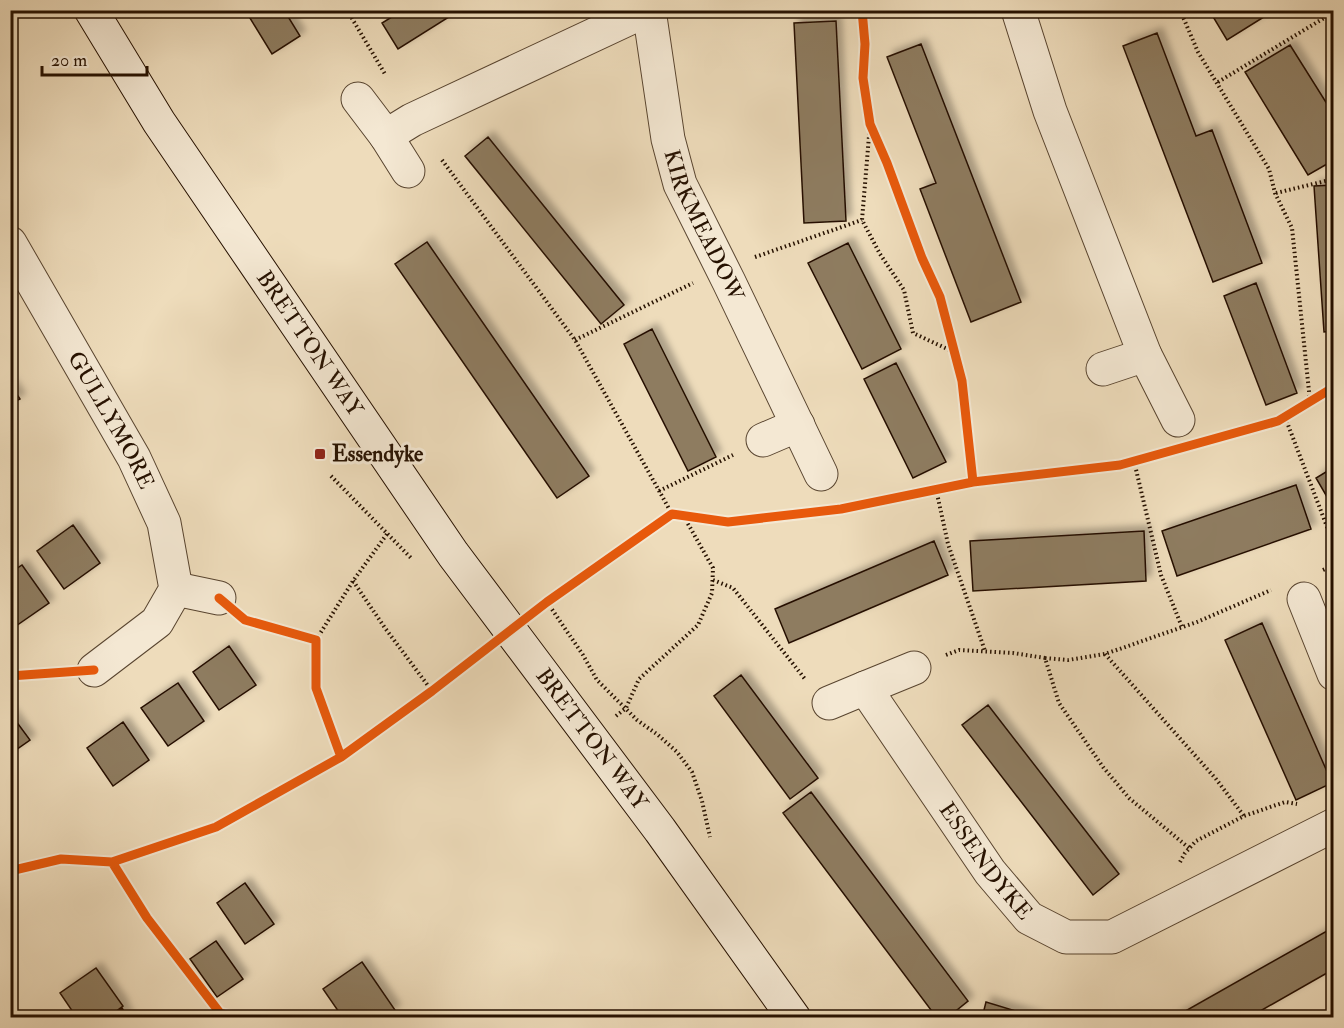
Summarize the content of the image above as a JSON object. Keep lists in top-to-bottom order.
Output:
{
  "streets": {
    "street": [
      "KIRKMEADOW",
      "BRETTON WAY",
      "GULLYMORE",
      "ESSENDYKE"
    ]
  },
  "places": {
    "transit": ["Essendyke"]
  },
  "scale_bar": "20 m"
}
